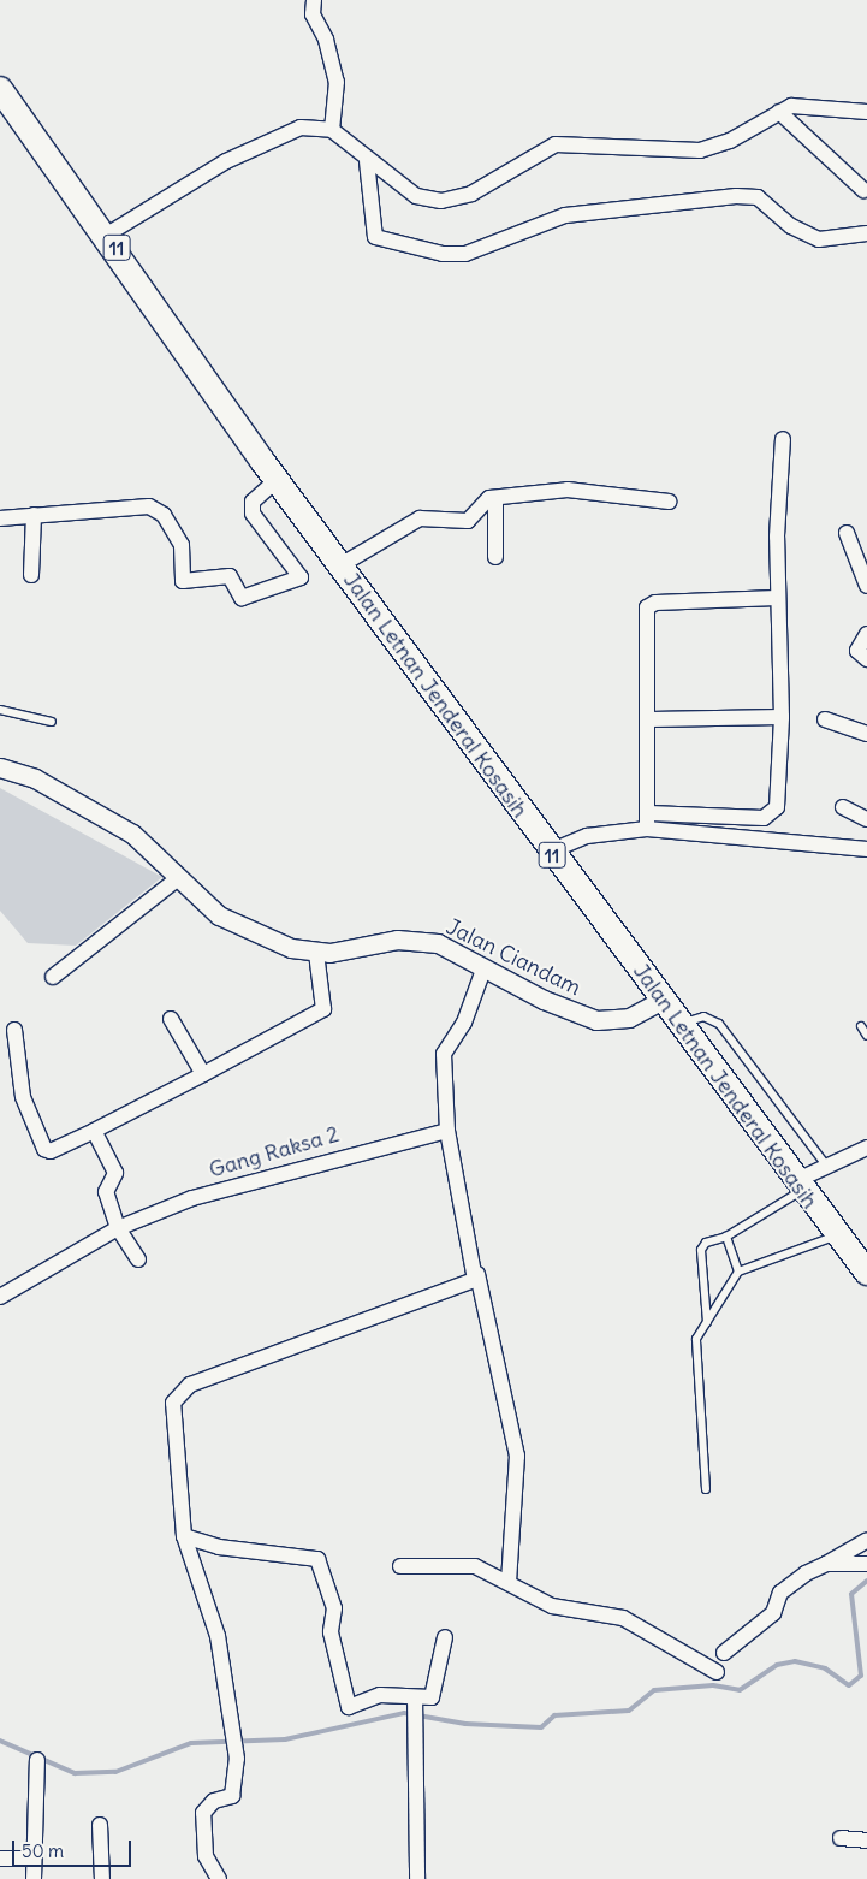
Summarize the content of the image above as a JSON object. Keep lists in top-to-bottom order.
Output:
{
  "streets": {
    "highway": ["11", "Jalan Letnan Jenderal Kosasih"],
    "street": ["Jalan Ciandam", "Gang Raksa 2"]
  },
  "crossings": [
    ["11", "Jalan Letnan Jenderal Kosasih"],
    ["Jalan Letnan Jenderal Kosasih", "Jalan Ciandam"]
  ],
  "scale_bar": "50 m"
}
